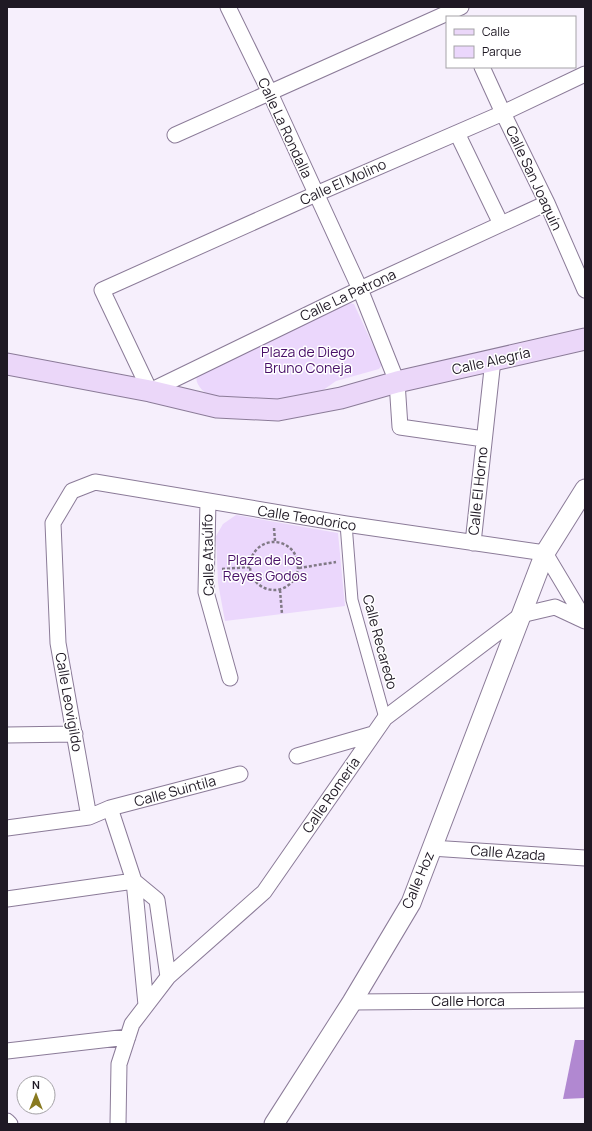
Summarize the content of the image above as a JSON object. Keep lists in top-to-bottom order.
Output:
{
  "streets": {
    "main road": ["Calle Alegría"],
    "street": [
      "Calle La Rondalla",
      "Calle San Joaquín",
      "Calle El Molino",
      "Calle La Patrona",
      "Calle El Horno",
      "Calle Teodorico",
      "Calle Ataúlfo",
      "Calle Recaredo",
      "Calle Leovigildo",
      "Calle Suintila",
      "Calle Romería",
      "Calle Azada",
      "Calle Hoz",
      "Calle Horca"
    ]
  },
  "crossings": [
    ["Calle La Rondalla", "Calle El Molino"],
    ["Calle La Rondalla", "Calle La Patrona"],
    ["Calle La Rondalla", "Calle Alegría"],
    ["Calle La Rondalla", "Calle El Horno"],
    ["Calle San Joaquín", "Calle El Molino"],
    ["Calle San Joaquín", "Calle La Patrona"],
    ["Calle El Molino", "Calle La Patrona"],
    ["Calle Alegría", "Calle El Horno"],
    ["Calle El Horno", "Calle Teodorico"],
    ["Calle Teodorico", "Calle Ataúlfo"],
    ["Calle Teodorico", "Calle Recaredo"],
    ["Calle Teodorico", "Calle Leovigildo"],
    ["Calle Recaredo", "Calle Romería"],
    ["Calle Romería", "Calle Hoz"],
    ["Calle Azada", "Calle Hoz"],
    ["Calle Hoz", "Calle Horca"]
  ],
  "parks": ["Plaza de Diego Bruno Coneja", "Plaza de los Reyes Godos"],
  "legend": ["Calle", "Parque"],
  "north": "top"
}
